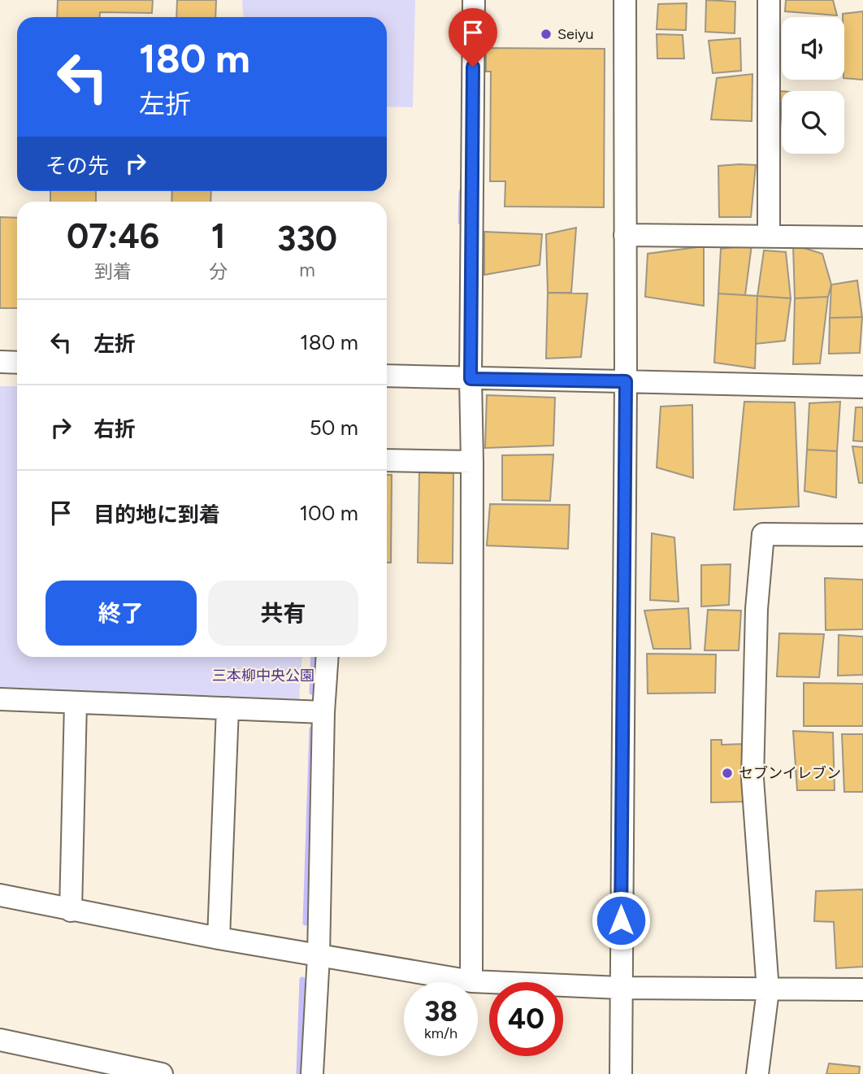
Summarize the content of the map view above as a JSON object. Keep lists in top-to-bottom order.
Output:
{
  "parks": ["三本柳中央公園"],
  "places": ["Seiyu", "セブンイレブン"],
  "page": {
    "turn": ["180 m", "左折"],
    "then": "その先",
    "eta": [
      "07:46",
      "到着",
      "1",
      "分",
      "330",
      "m"
    ],
    "list": [
      {
        "name": "左折",
        "value": "180 m"
      },
      {
        "name": "右折",
        "value": "50 m"
      },
      {
        "name": "目的地に到着",
        "value": "100 m"
      }
    ],
    "buttons": ["終了", "共有"],
    "speed": "38 km/h",
    "limit": "40"
  }
}
